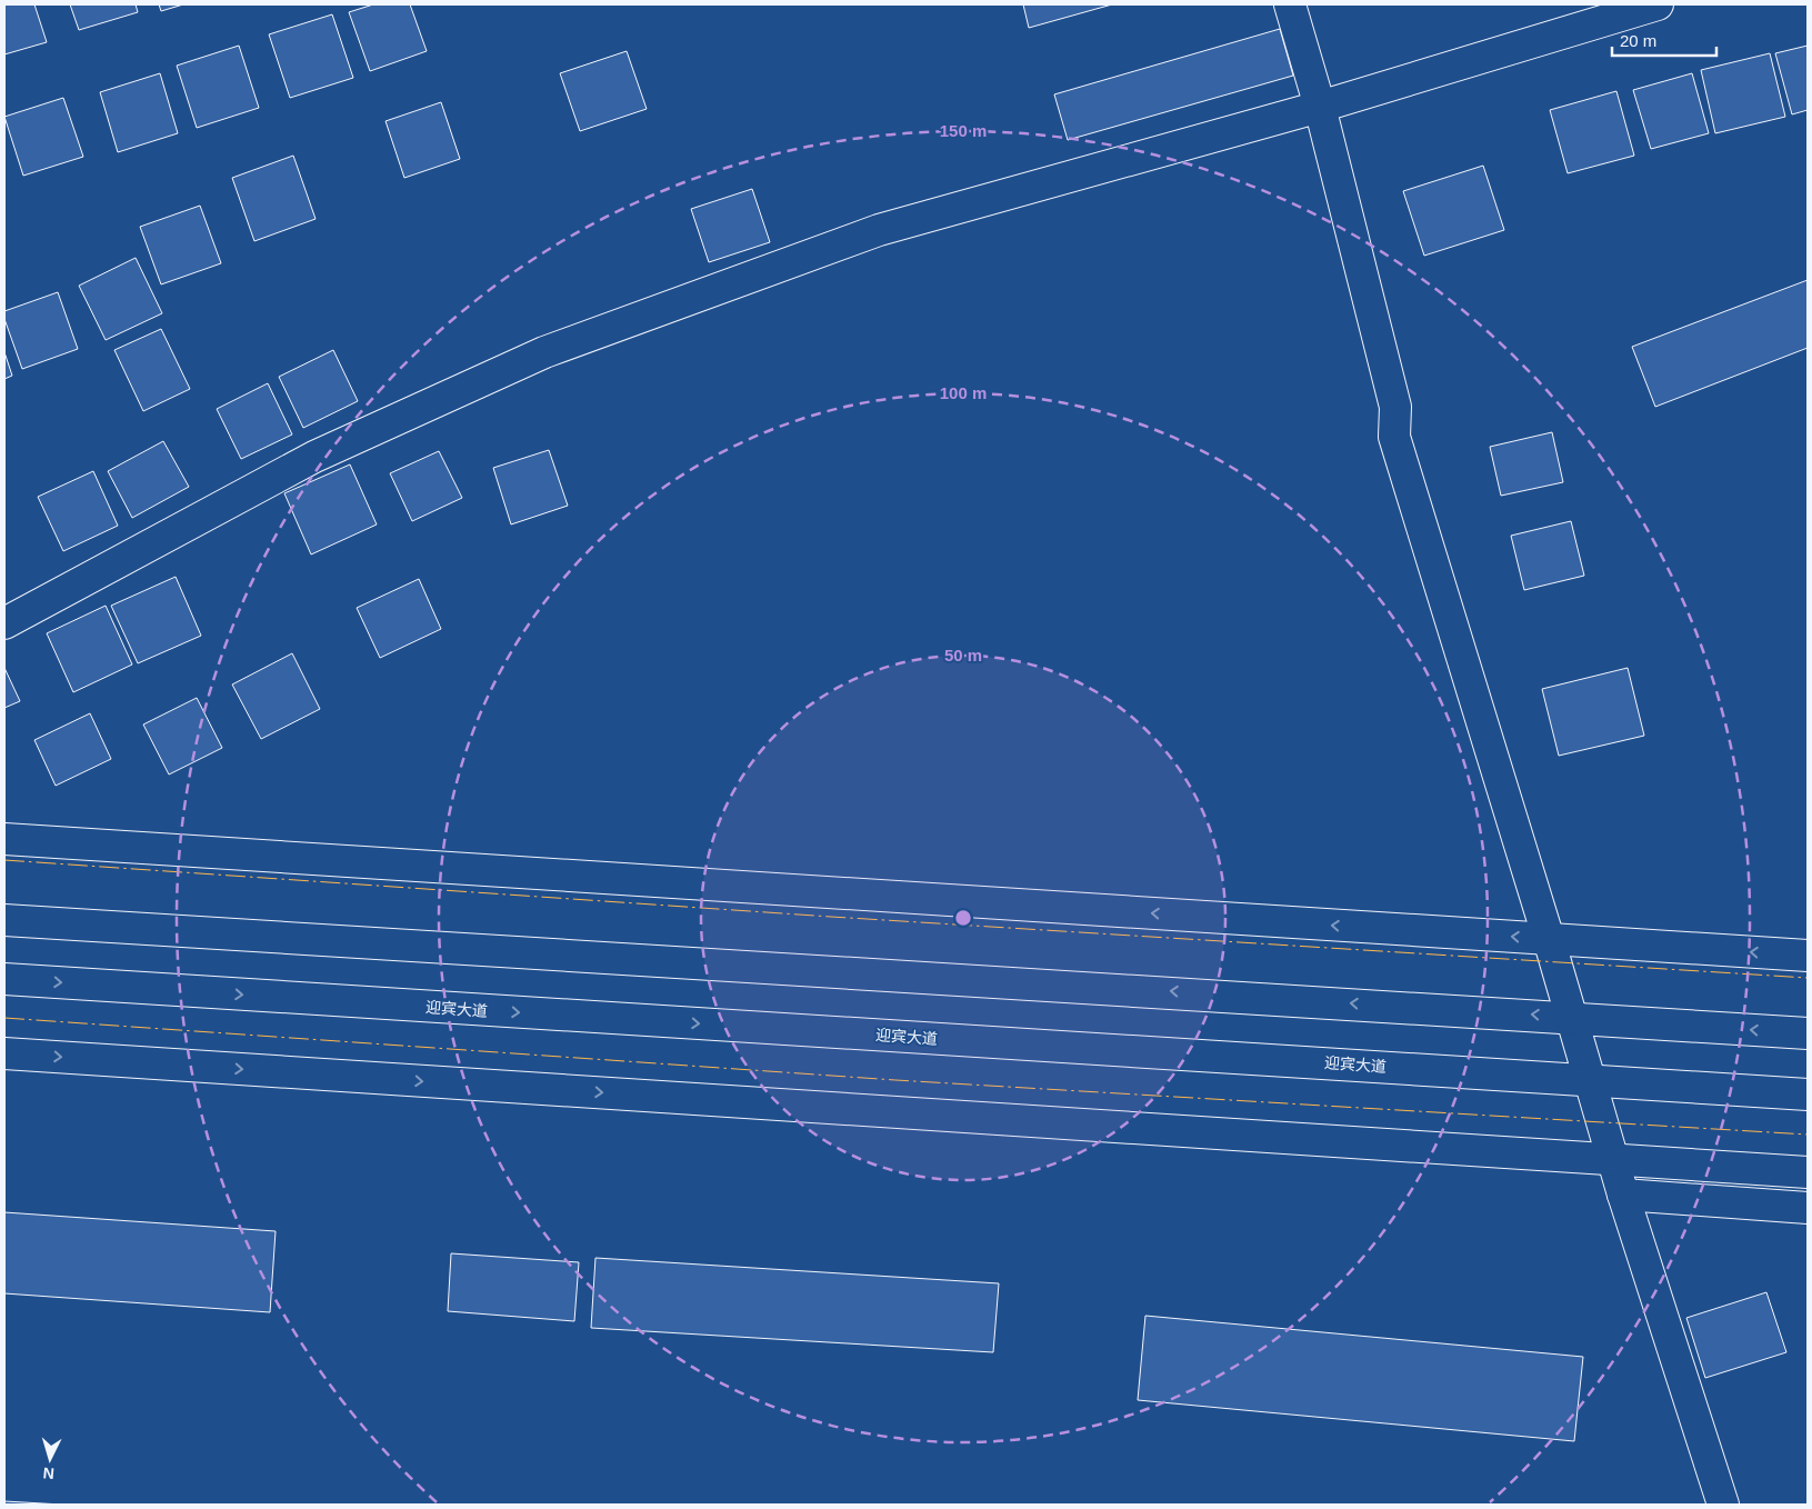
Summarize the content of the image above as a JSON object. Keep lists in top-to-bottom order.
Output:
{
  "streets": {
    "street": ["迎宾大道"]
  },
  "scale_bar": "20 m",
  "north": "bottom",
  "rings": ["150 m", "100 m", "50 m"]
}
